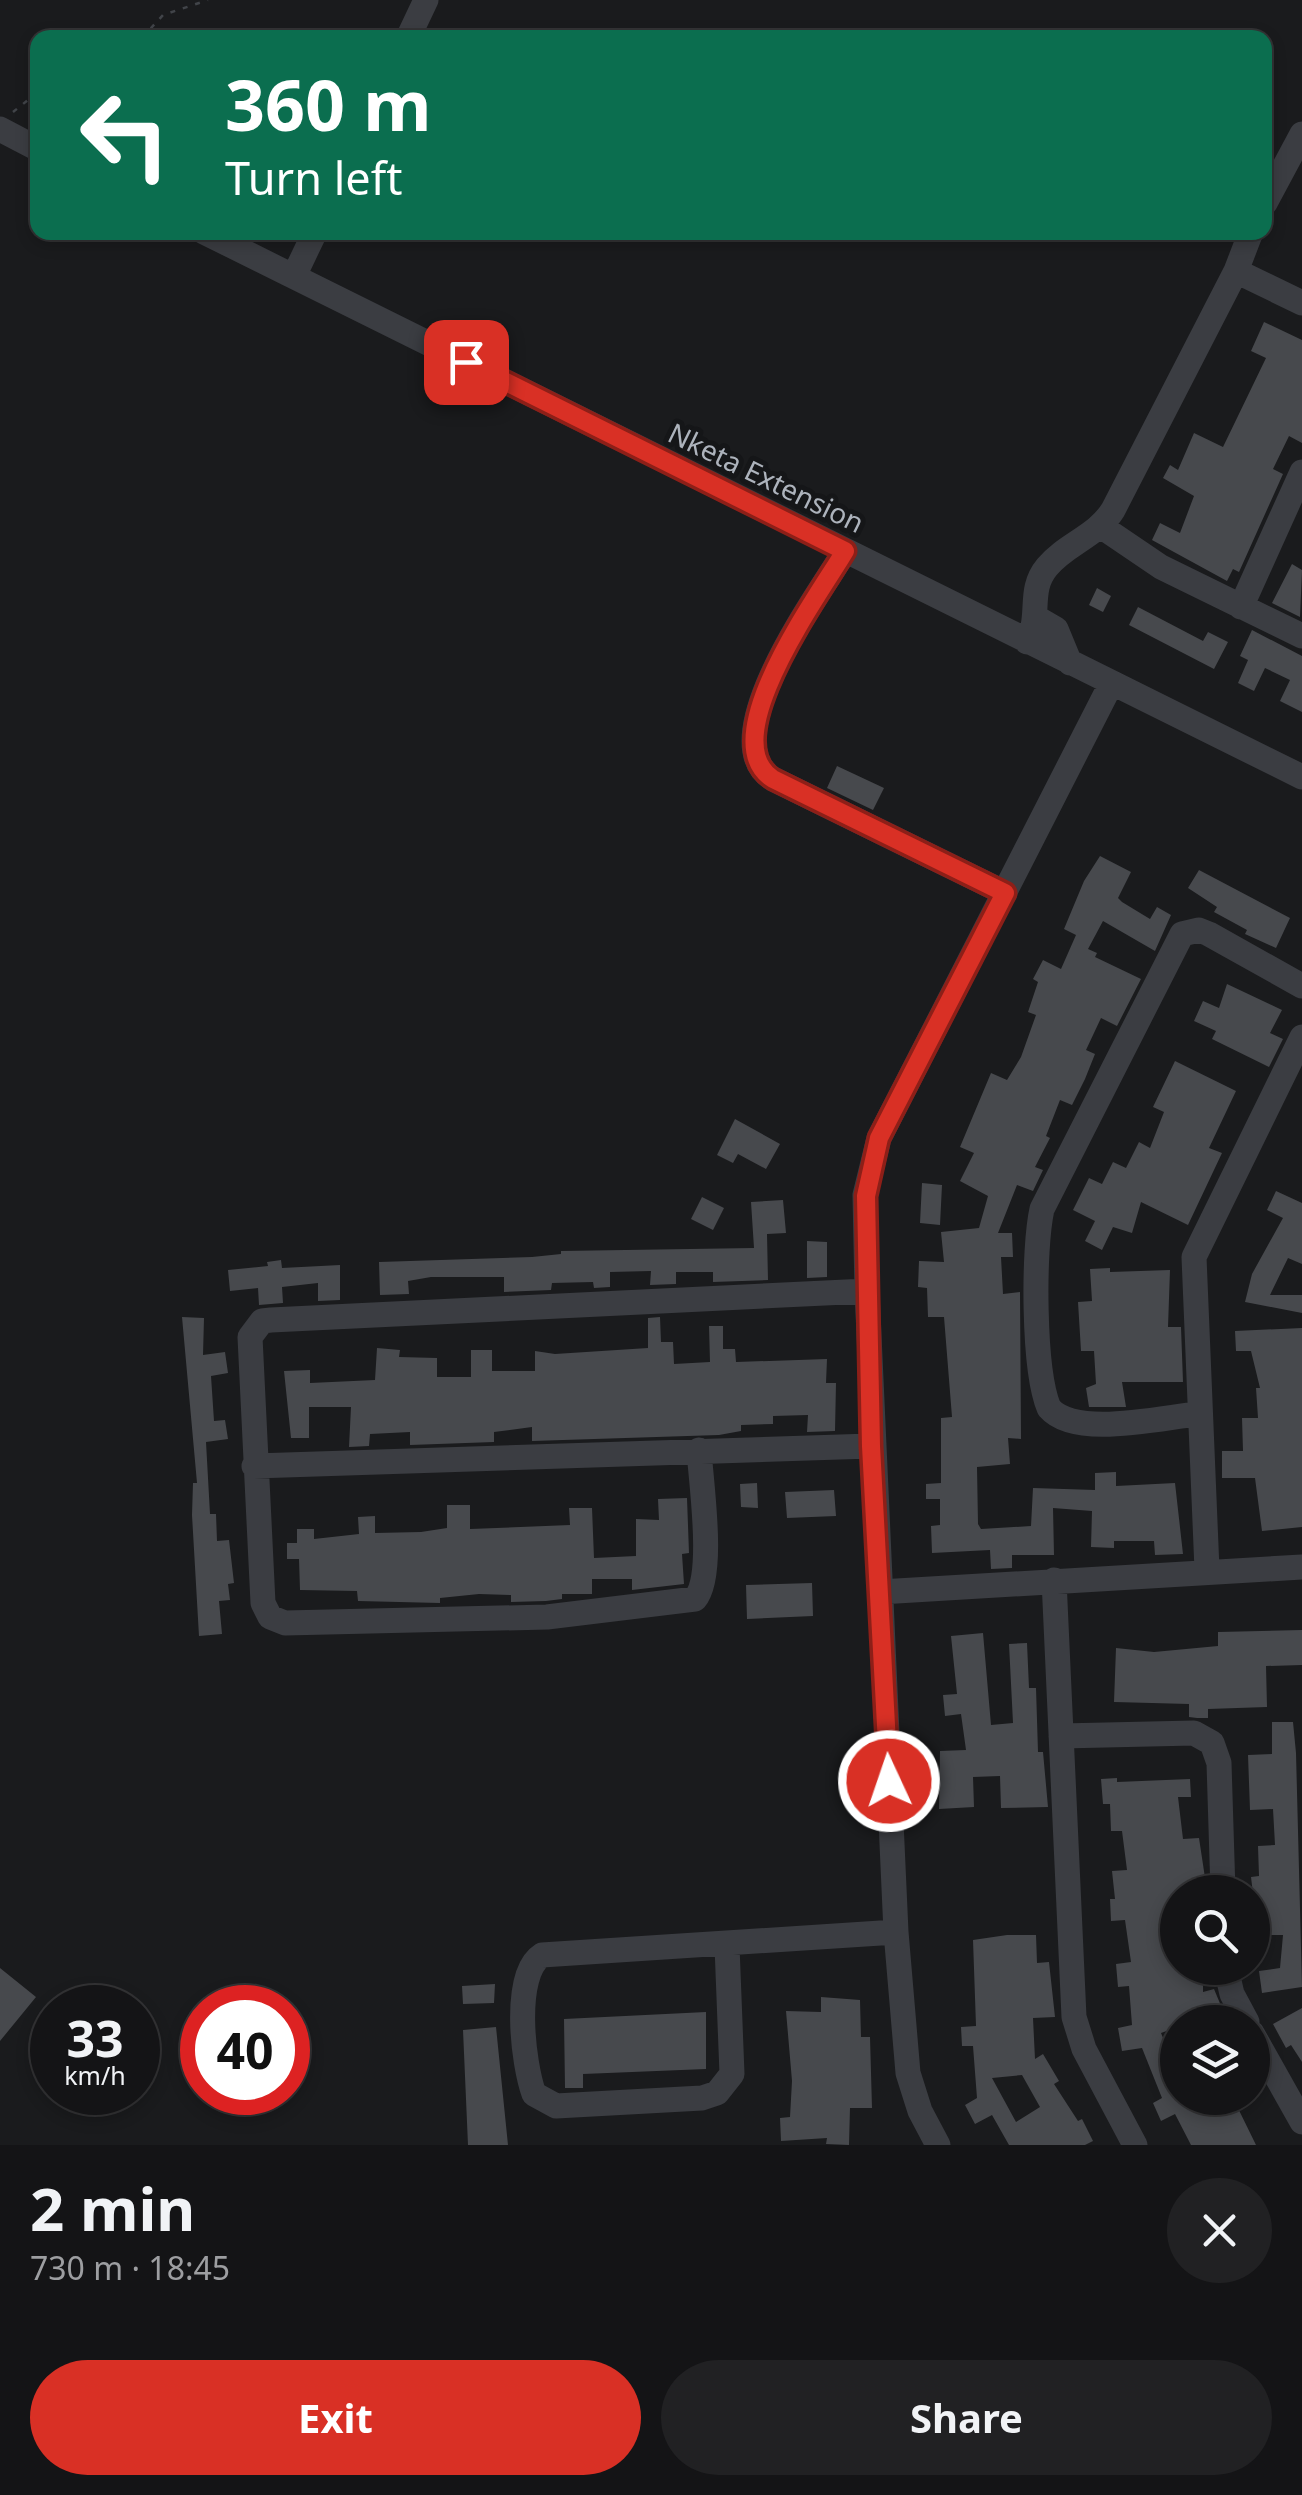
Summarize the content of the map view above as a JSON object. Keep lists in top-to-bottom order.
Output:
{
  "streets": {
    "street": ["Nketa Extension"]
  },
  "page": {
    "turn": ["360 m", "Turn left"],
    "speed": "33 km/h",
    "limit": "40",
    "heading": ["2 min", "730 m · 18:45"],
    "buttons": ["Exit", "Share"]
  }
}
